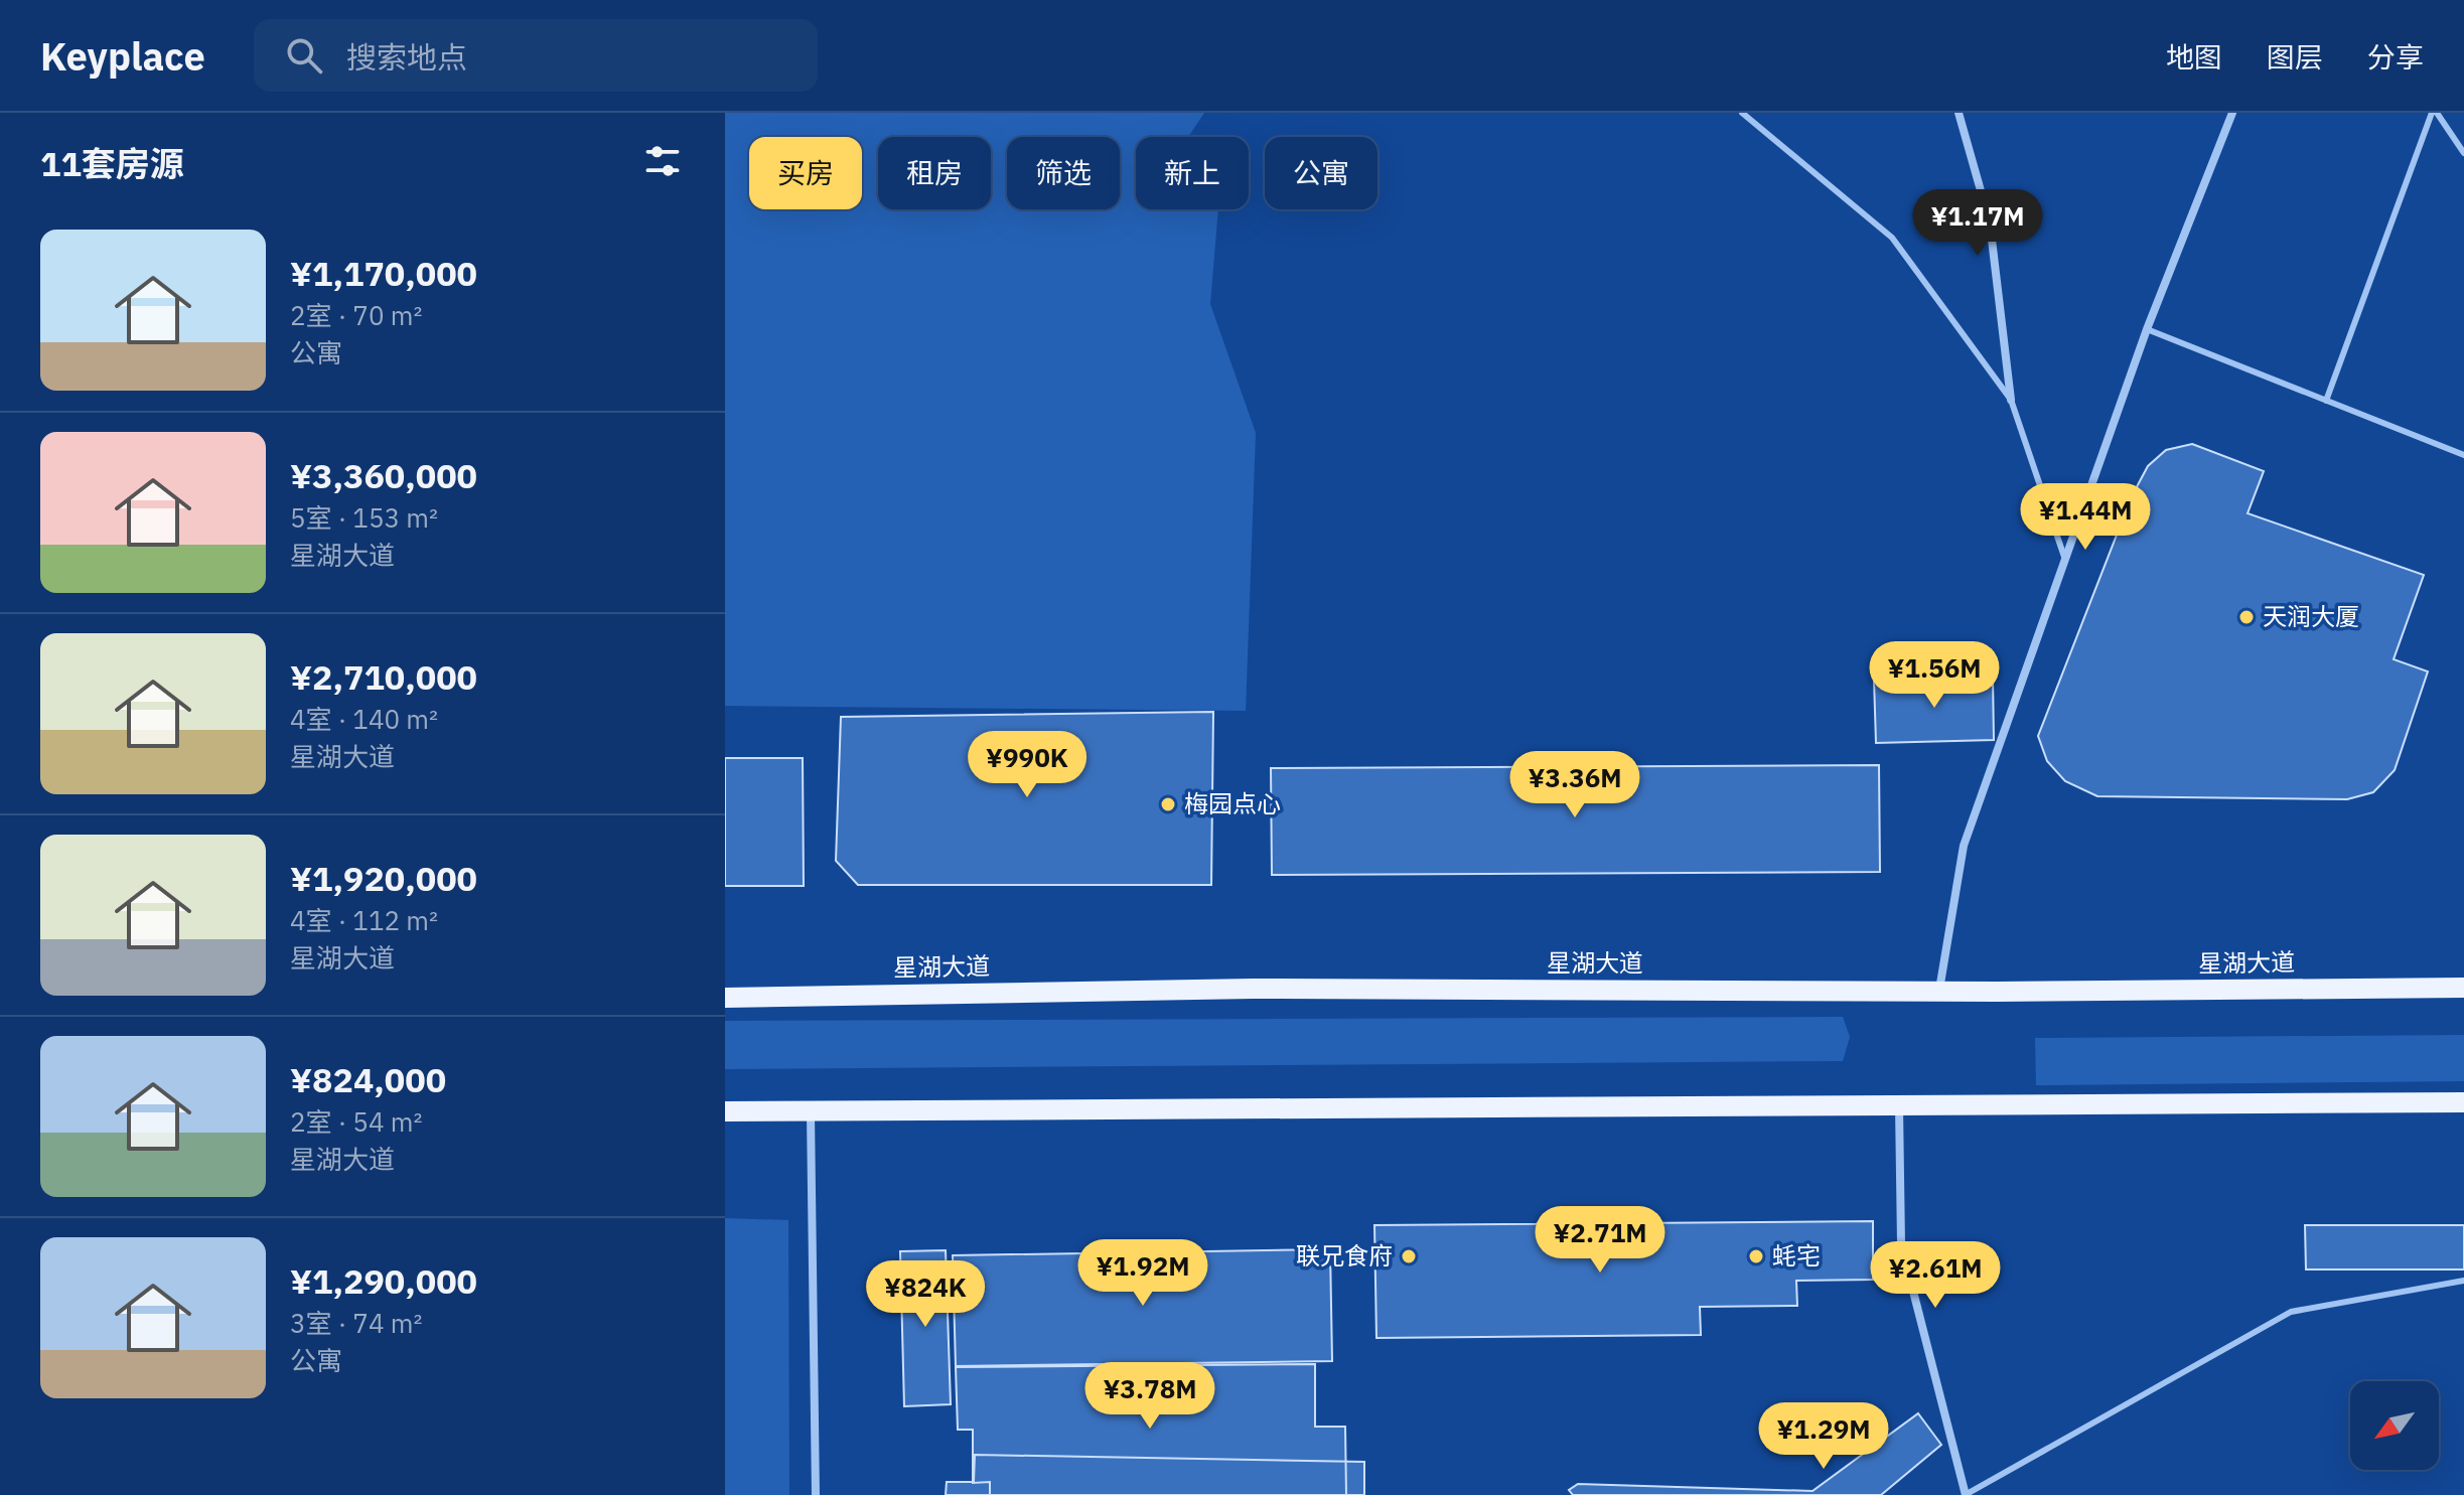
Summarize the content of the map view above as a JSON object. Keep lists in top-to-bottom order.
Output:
{
  "streets": {
    "main road": ["星湖大道"]
  },
  "places": [
    "天润大厦",
    "梅园点心",
    "联兄食府",
    "蚝宅"
  ],
  "north": "bottom left",
  "page": {
    "header": "Keyplace",
    "search": "搜索地点",
    "nav": ["地图", "图层", "分享"],
    "heading": "11套房源",
    "chip": [
      "买房",
      "租房",
      "筛选",
      "新上",
      "公寓"
    ],
    "price": [
      "¥1.17M",
      "¥1.44M",
      "¥1.56M",
      "¥990K",
      "¥3.36M",
      "¥2.71M",
      "¥1.92M",
      "¥2.61M",
      "¥824K",
      "¥3.78M",
      "¥1.29M"
    ],
    "list": [
      {
        "name": "¥1,170,000",
        "note": "2室 · 70 m² · 公寓"
      },
      {
        "name": "¥3,360,000",
        "note": "5室 · 153 m² · 星湖大道"
      },
      {
        "name": "¥2,710,000",
        "note": "4室 · 140 m² · 星湖大道"
      },
      {
        "name": "¥1,920,000",
        "note": "4室 · 112 m² · 星湖大道"
      },
      {
        "name": "¥824,000",
        "note": "2室 · 54 m² · 星湖大道"
      },
      {
        "name": "¥1,290,000",
        "note": "3室 · 74 m² · 公寓"
      }
    ]
  }
}
